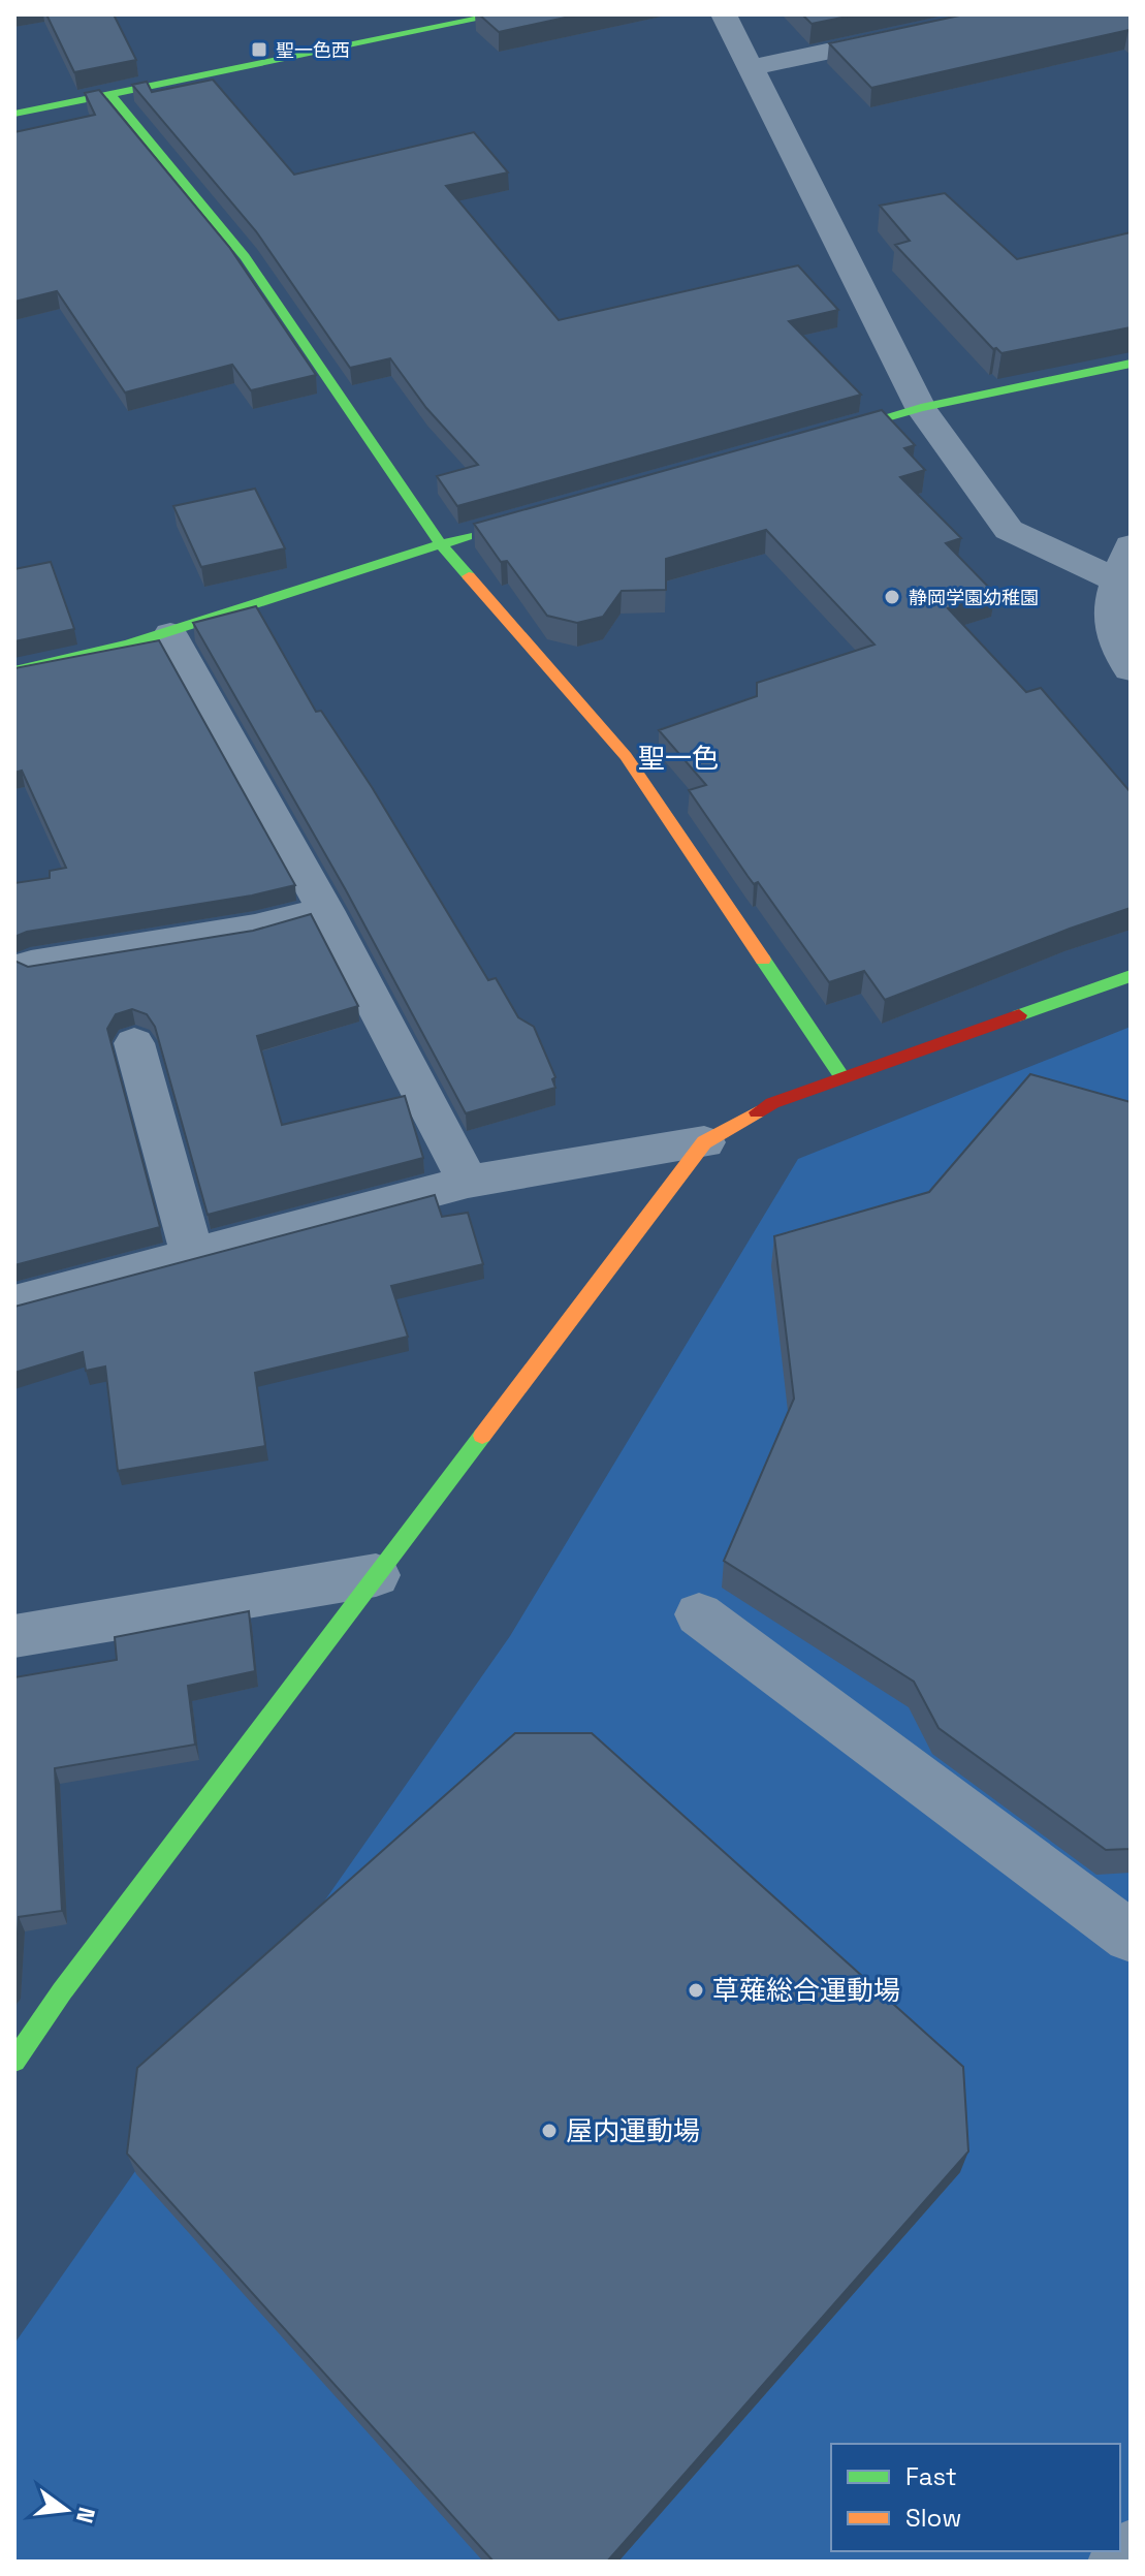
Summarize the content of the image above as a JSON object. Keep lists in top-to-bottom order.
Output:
{
  "districts": ["聖一色"],
  "places": {
    "transit": ["聖一色西"],
    "other": ["静岡学園幼稚園", "草薙総合運動場", "屋内運動場"]
  },
  "legend": ["Fast", "Slow"],
  "north": "right"
}
